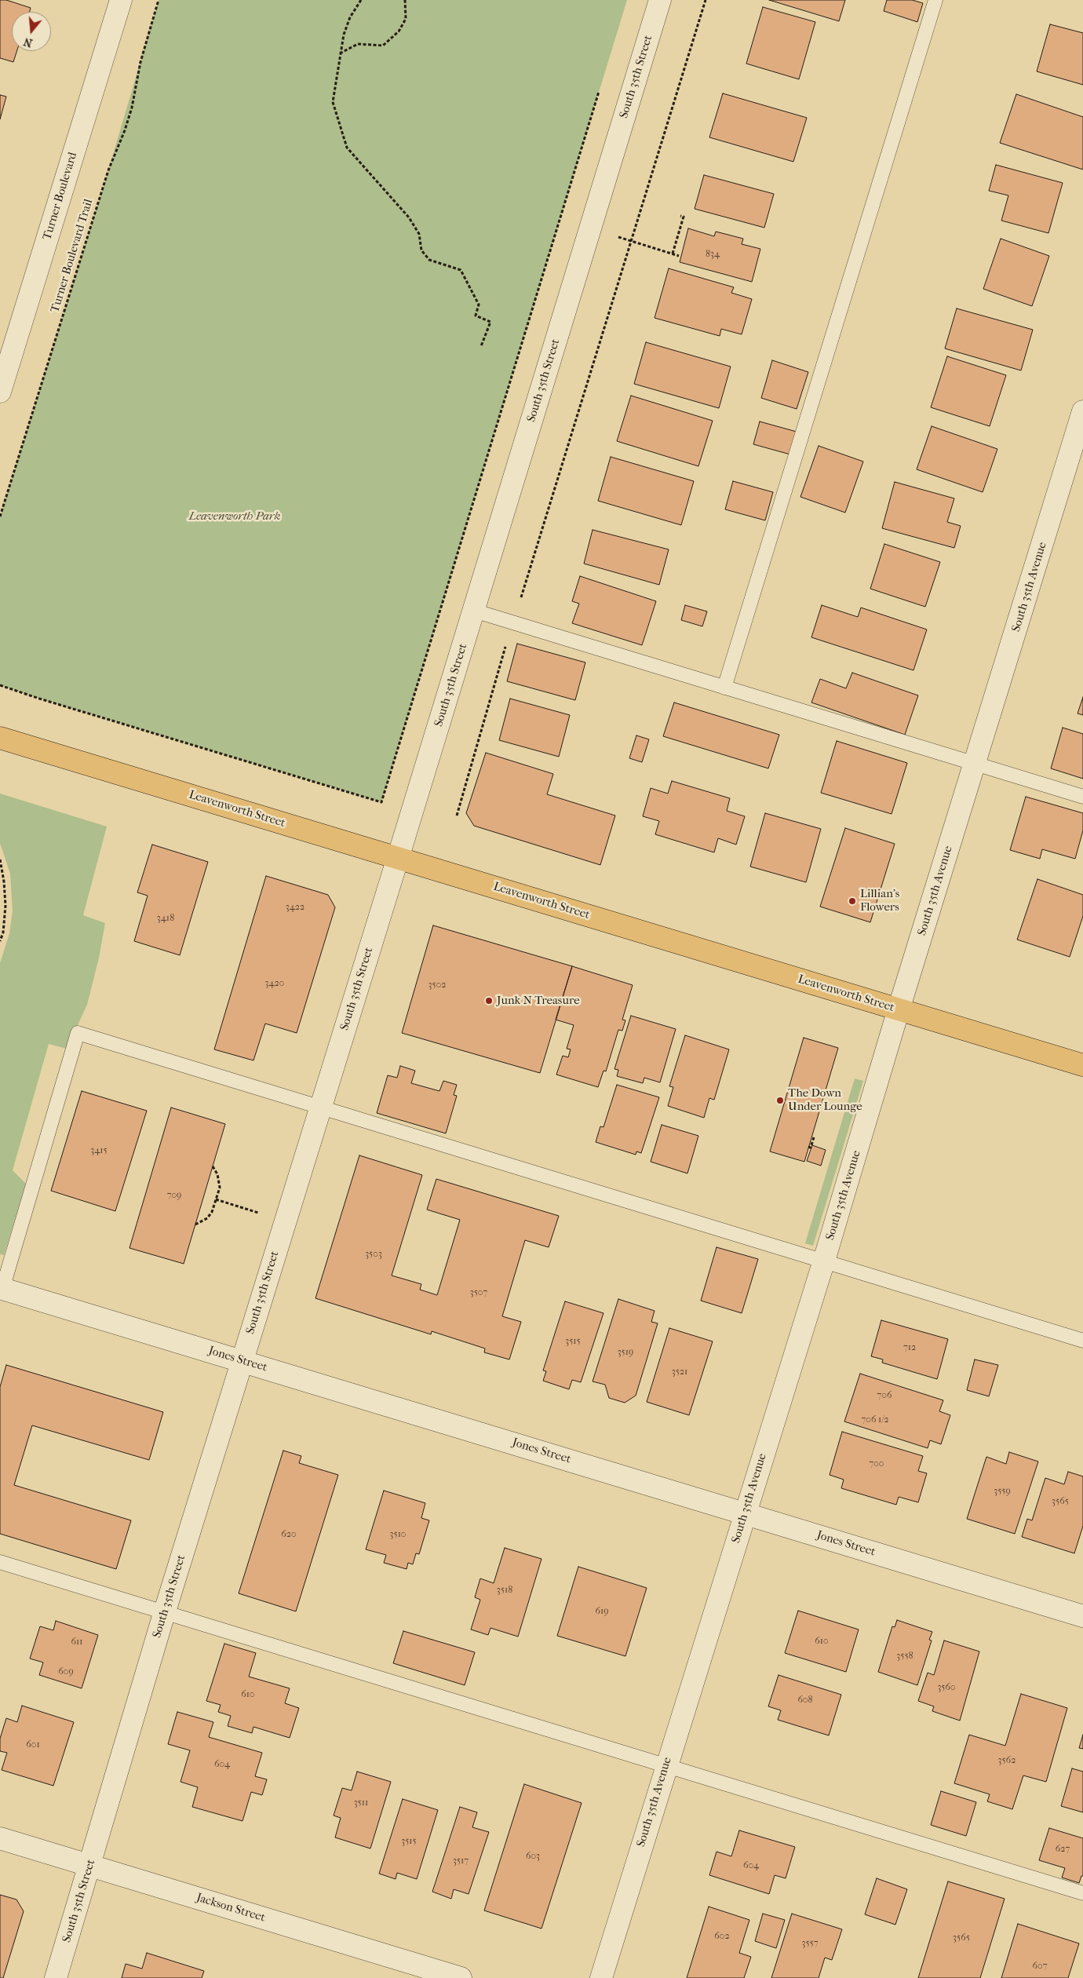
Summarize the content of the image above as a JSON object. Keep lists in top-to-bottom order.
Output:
{
  "streets": {
    "main road": ["Leavenworth Street"],
    "street": [
      "South 35th Street",
      "Turner Boulevard",
      "South 35th Avenue",
      "Jones Street",
      "Jackson Street"
    ],
    "path": ["Turner Boulevard Trail"]
  },
  "crossings": [
    ["South 35th Street", "Leavenworth Street"],
    ["South 35th Street", "Jones Street"],
    ["South 35th Street", "Jackson Street"],
    ["South 35th Avenue", "Leavenworth Street"],
    ["South 35th Avenue", "Jones Street"]
  ],
  "parks": ["Leavenworth Park"],
  "places": ["Lillian's Flowers", "Junk N Treasure", "The Down Under Lounge"],
  "house_numbers": [
    "834",
    "3422",
    "3418",
    "3420",
    "3502",
    "3415",
    "709",
    "3503",
    "3507",
    "3515",
    "712",
    "3519",
    "3521",
    "706",
    "706 1/2",
    "700",
    "3559",
    "3565",
    "620",
    "3510",
    "3518",
    "619",
    "610",
    "611",
    "3558",
    "609",
    "3560",
    "610",
    "608",
    "601",
    "3562",
    "604",
    "3511",
    "3515",
    "627",
    "603",
    "3517",
    "604",
    "602",
    "3565",
    "3557",
    "607"
  ],
  "north": "bottom"
}
